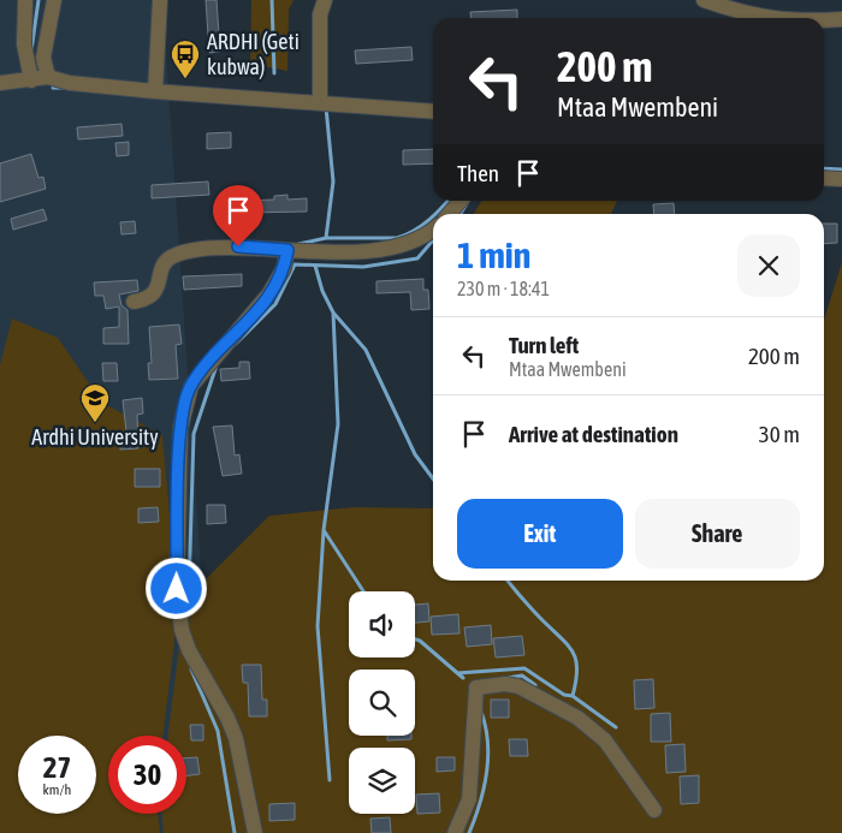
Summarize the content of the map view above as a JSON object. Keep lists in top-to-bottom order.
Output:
{
  "places": {
    "bus stop": ["ARDHI (Geti kubwa)"],
    "school or university": ["Ardhi University"]
  },
  "page": {
    "turn": ["200 m", "Mtaa Mwembeni"],
    "then": "Then",
    "heading": ["1 min", "230 m · 18:41"],
    "list": [
      {
        "name": "Turn left",
        "note": "Mtaa Mwembeni",
        "value": "200 m"
      },
      {
        "name": "Arrive at destination",
        "value": "30 m"
      }
    ],
    "buttons": ["Exit", "Share"],
    "speed": "27 km/h",
    "limit": "30"
  }
}
